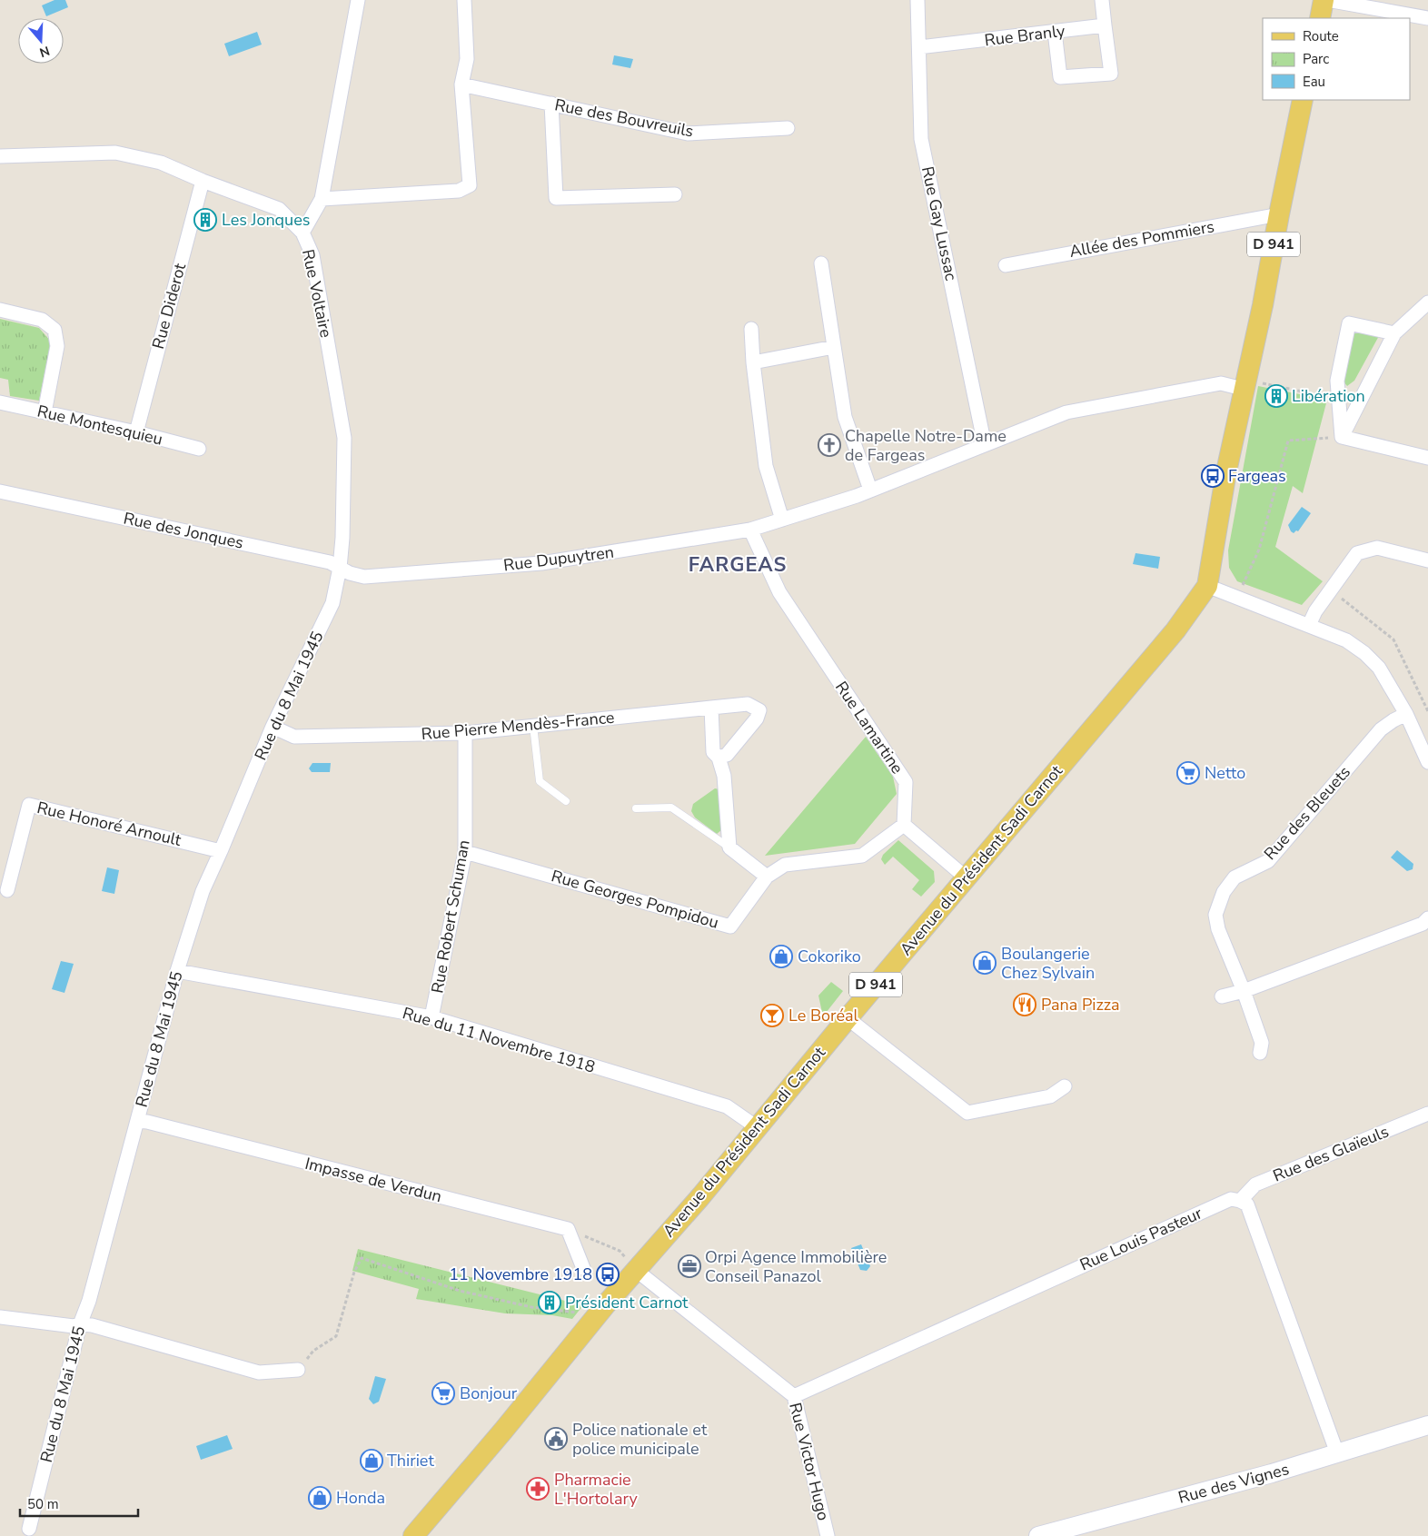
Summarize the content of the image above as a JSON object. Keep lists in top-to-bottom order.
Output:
{
  "streets": {
    "main road": ["D 941", "Avenue du Président Sadi Carnot"],
    "street": [
      "Rue Branly",
      "Rue des Bouvreuils",
      "Rue Gay Lussac",
      "Allée des Pommiers",
      "Rue Voltaire",
      "Rue Diderot",
      "Rue Montesquieu",
      "Rue des Jonques",
      "Rue Dupuytren",
      "Rue du 8 Mai 1945",
      "Rue Pierre Mendès-France",
      "Rue Lamartine",
      "Rue des Bleuets",
      "Rue Honoré Arnoult",
      "Rue Georges Pompidou",
      "Rue Robert Schuman",
      "Rue du 11 Novembre 1918",
      "Rue des Glaïeuls",
      "Impasse de Verdun",
      "Rue Louis Pasteur",
      "Rue Victor Hugo",
      "Rue des Vignes"
    ]
  },
  "crossings": [
    ["Rue Branly", "Rue Gay Lussac"],
    ["Rue Gay Lussac", "Rue Dupuytren"],
    ["Allée des Pommiers", "D 941"],
    ["D 941", "Rue Dupuytren"],
    ["D 941", "Avenue du Président Sadi Carnot"],
    ["Rue Voltaire", "Rue des Jonques"],
    ["Rue Voltaire", "Rue du 8 Mai 1945"],
    ["Rue Diderot", "Rue Montesquieu"],
    ["Rue des Jonques", "Rue Dupuytren"],
    ["Rue des Jonques", "Rue du 8 Mai 1945"],
    ["Rue Dupuytren", "Rue Lamartine"],
    ["Rue Dupuytren", "Avenue du Président Sadi Carnot"],
    ["Rue du 8 Mai 1945", "Rue Pierre Mendès-France"],
    ["Rue du 8 Mai 1945", "Rue Honoré Arnoult"],
    ["Rue du 8 Mai 1945", "Rue du 11 Novembre 1918"],
    ["Rue du 8 Mai 1945", "Impasse de Verdun"],
    ["Rue Pierre Mendès-France", "Rue Robert Schuman"],
    ["Rue Lamartine", "Rue Georges Pompidou"],
    ["Avenue du Président Sadi Carnot", "Rue du 11 Novembre 1918"],
    ["Avenue du Président Sadi Carnot", "Rue Victor Hugo"],
    ["Rue Georges Pompidou", "Rue Robert Schuman"],
    ["Rue Robert Schuman", "Rue du 11 Novembre 1918"],
    ["Rue des Glaïeuls", "Rue Louis Pasteur"],
    ["Rue Louis Pasteur", "Rue Victor Hugo"]
  ],
  "districts": ["FARGEAS"],
  "places": {
    "building": ["Les Jonques", "Libération", "Président Carnot"],
    "church": ["Chapelle Notre-Dame de Fargeas"],
    "bus stop": ["Fargeas", "11 Novembre 1918"],
    "supermarket": ["Netto", "Bonjour"],
    "shop": [
      "Cokoriko",
      "Boulangerie Chez Sylvain",
      "Thiriet",
      "Honda"
    ],
    "restaurant": ["Pana Pizza"],
    "bar": ["Le Boréal"],
    "office": ["Orpi Agence Immobilière Conseil Panazol"],
    "public building": ["Police nationale et police municipale"],
    "pharmacy": ["Pharmacie L'Hortolary"]
  },
  "legend": ["Route", "Parc", "Eau"],
  "scale_bar": "50 m",
  "north": "bottom"
}
